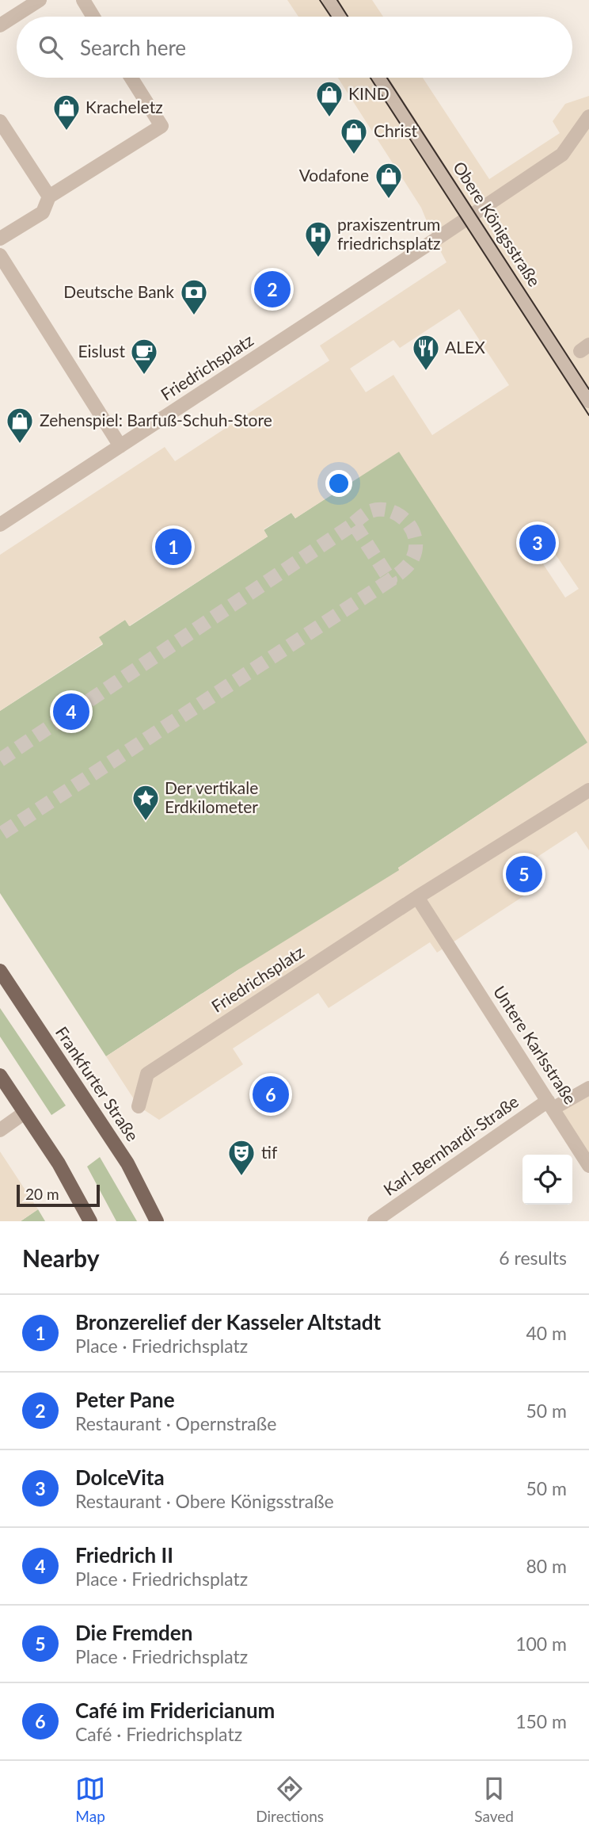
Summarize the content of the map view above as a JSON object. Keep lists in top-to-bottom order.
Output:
{
  "streets": {
    "main road": ["Frankfurter Straße"],
    "street": [
      "Obere Königsstraße",
      "Friedrichsplatz",
      "Untere Karlsstraße",
      "Karl-Bernhardi-Straße"
    ]
  },
  "crossings": [
    ["Obere Königsstraße", "Friedrichsplatz"],
    ["Friedrichsplatz", "Untere Karlsstraße"],
    ["Untere Karlsstraße", "Karl-Bernhardi-Straße"]
  ],
  "places": {
    "shop": [
      "KIND",
      "Kracheletz",
      "Christ",
      "Vodafone",
      "Zehenspiel: Barfuß-Schuh-Store"
    ],
    "hospital": ["praxiszentrum friedrichsplatz"],
    "bank": ["Deutsche Bank"],
    "restaurant": ["ALEX"],
    "cafe": ["Eislust"],
    "place": ["Der vertikale Erdkilometer"],
    "theatre": ["tif"]
  },
  "scale_bar": "20 m",
  "page": {
    "search": "Search here",
    "pins": [
      "2",
      "3",
      "1",
      "4",
      "5",
      "6"
    ],
    "scale": "20 m",
    "heading": ["Nearby", "6 results"],
    "list": [
      {
        "mark": "1",
        "name": "Bronzerelief der Kasseler Altstadt",
        "note": "Place · Friedrichsplatz",
        "value": "40 m"
      },
      {
        "mark": "2",
        "name": "Peter Pane",
        "note": "Restaurant · Opernstraße",
        "value": "50 m"
      },
      {
        "mark": "3",
        "name": "DolceVita",
        "note": "Restaurant · Obere Königsstraße",
        "value": "50 m"
      },
      {
        "mark": "4",
        "name": "Friedrich II",
        "note": "Place · Friedrichsplatz",
        "value": "80 m"
      },
      {
        "mark": "5",
        "name": "Die Fremden",
        "note": "Place · Friedrichsplatz",
        "value": "100 m"
      },
      {
        "mark": "6",
        "name": "Café im Fridericianum",
        "note": "Café · Friedrichsplatz",
        "value": "150 m"
      }
    ],
    "nav": ["Map", "Directions", "Saved"]
  }
}
